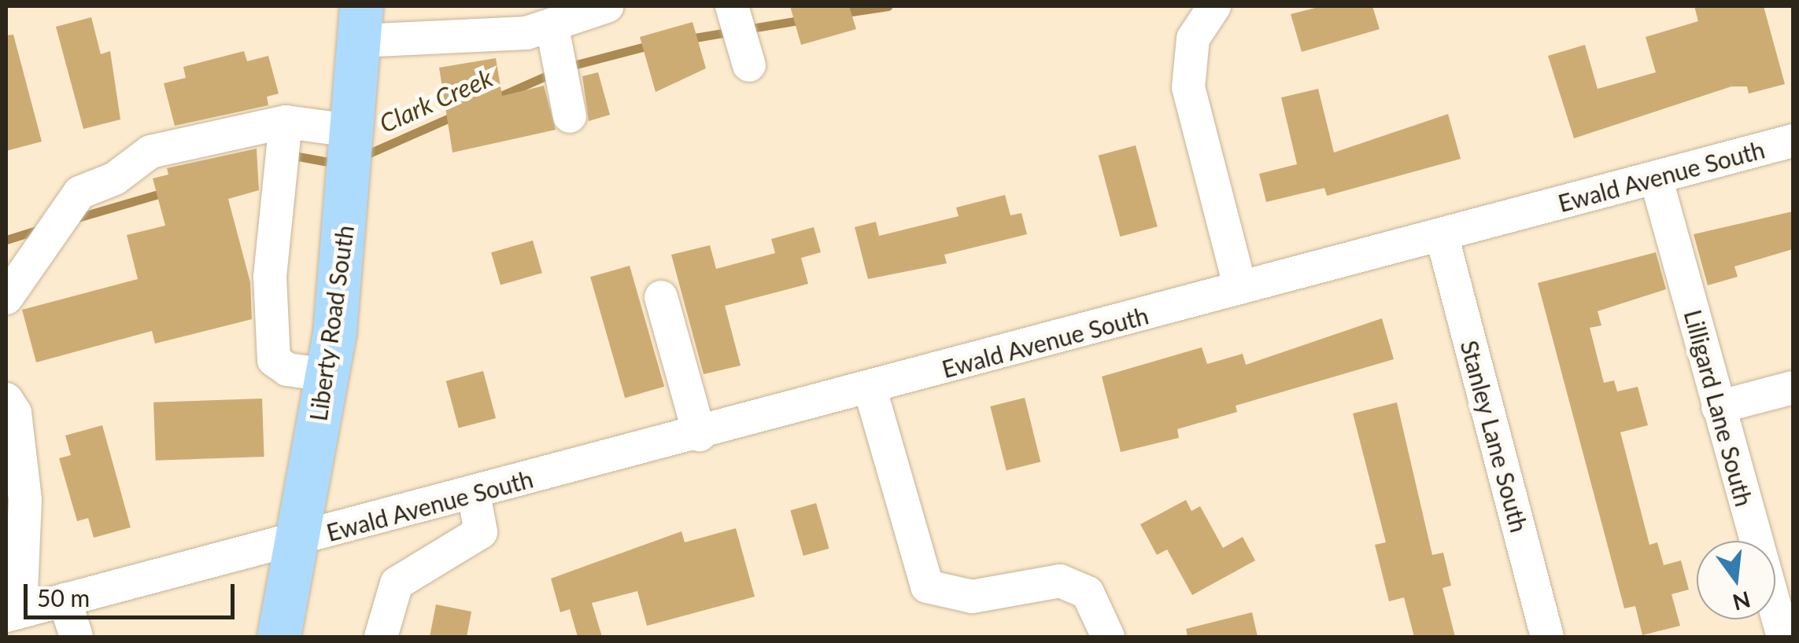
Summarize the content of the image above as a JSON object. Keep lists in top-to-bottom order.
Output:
{
  "streets": {
    "main road": ["Liberty Road South"],
    "street": ["Ewald Avenue South", "Lilligard Lane South", "Stanley Lane South"]
  },
  "crossings": [
    ["Ewald Avenue South", "Liberty Road South"],
    ["Ewald Avenue South", "Lilligard Lane South"],
    ["Ewald Avenue South", "Stanley Lane South"]
  ],
  "water": ["Clark Creek"],
  "scale_bar": "50 m",
  "north": "bottom"
}
